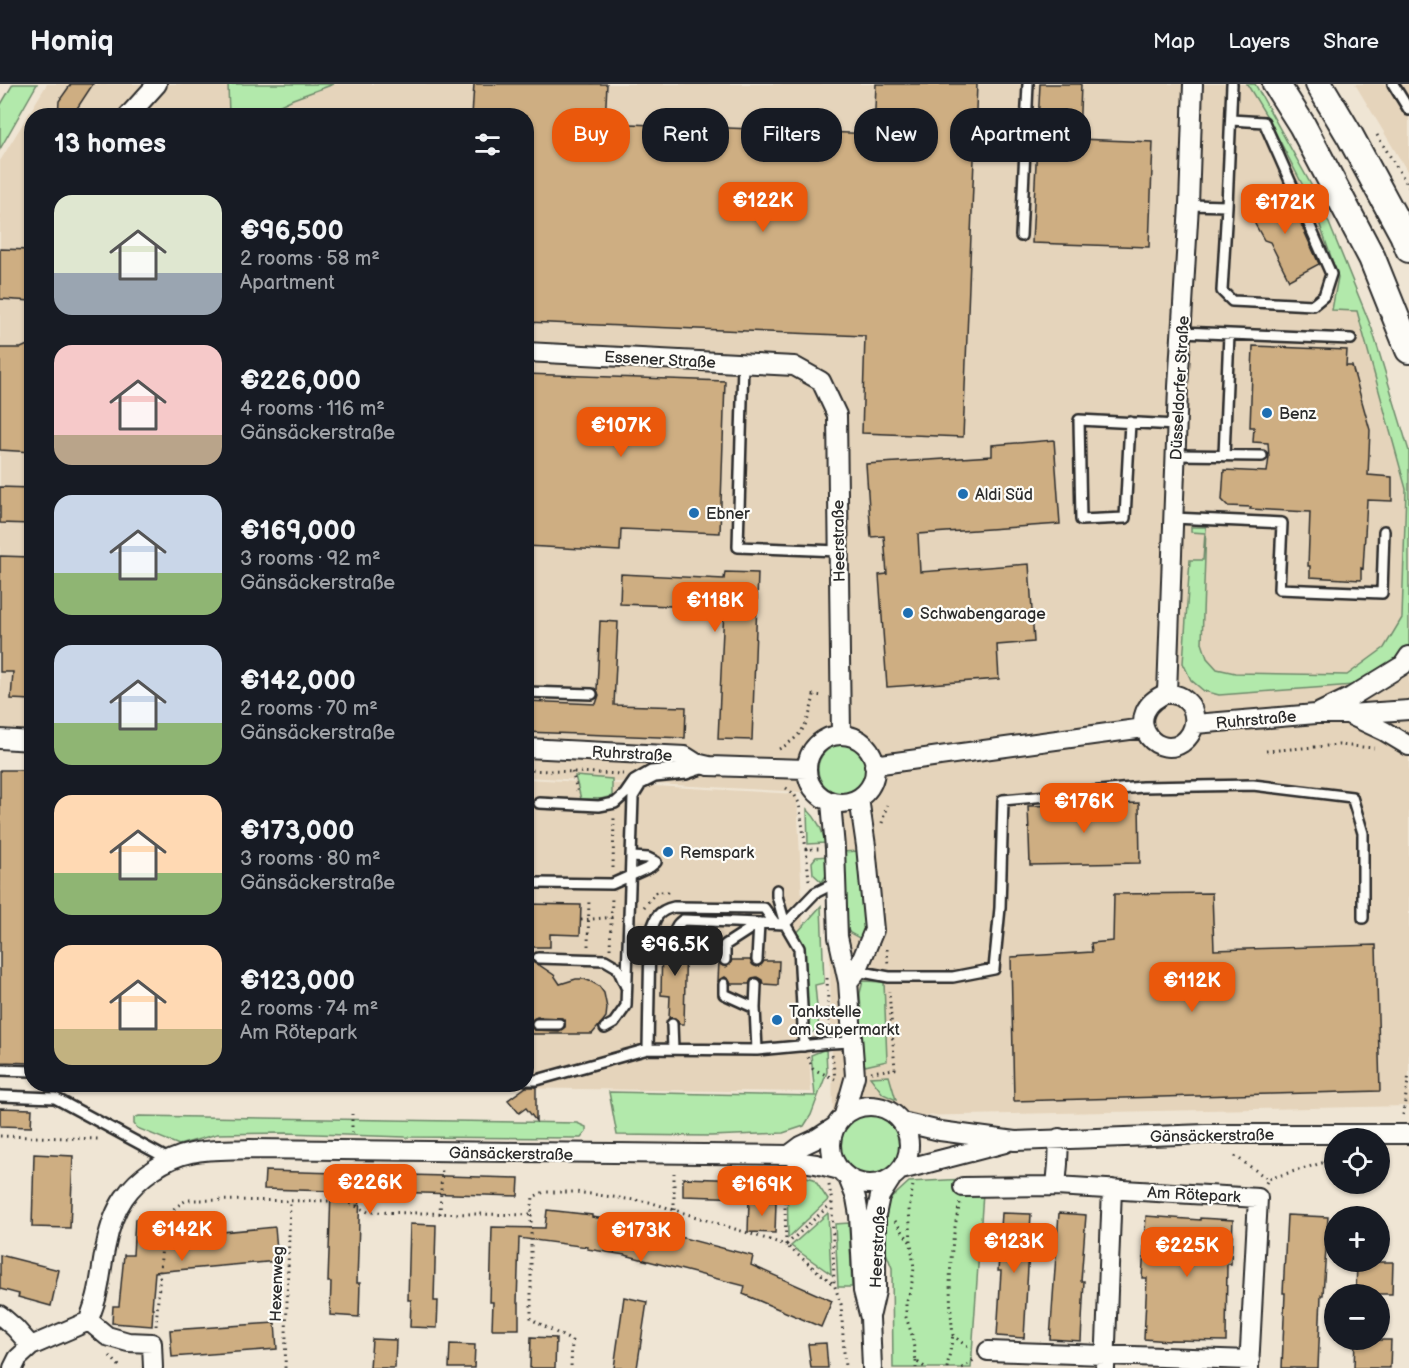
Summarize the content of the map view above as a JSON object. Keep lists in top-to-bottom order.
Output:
{
  "streets": {
    "street": [
      "Essener Straße",
      "Düsseldorfer Straße",
      "Heerstraße",
      "Ruhrstraße",
      "Gänsäckerstraße",
      "Am Rötepark"
    ],
    "path": ["Hexenweg"]
  },
  "crossings": [
    ["Essener Straße", "Heerstraße"],
    ["Düsseldorfer Straße", "Ruhrstraße"],
    ["Heerstraße", "Ruhrstraße"],
    ["Heerstraße", "Gänsäckerstraße"]
  ],
  "places": [
    "Benz",
    "Aldi Süd",
    "Ebner",
    "Schwabengarage",
    "Remspark",
    "Tankstelle am Supermarkt"
  ],
  "page": {
    "header": "Homiq",
    "nav": ["Map", "Layers", "Share"],
    "chip": [
      "Buy",
      "Rent",
      "Filters",
      "New",
      "Apartment"
    ],
    "heading": "13 homes",
    "list": [
      {
        "name": "€96,500",
        "note": "2 rooms · 58 m² · Apartment"
      },
      {
        "name": "€226,000",
        "note": "4 rooms · 116 m² · Gänsäckerstraße"
      },
      {
        "name": "€169,000",
        "note": "3 rooms · 92 m² · Gänsäckerstraße"
      },
      {
        "name": "€142,000",
        "note": "2 rooms · 70 m² · Gänsäckerstraße"
      },
      {
        "name": "€173,000",
        "note": "3 rooms · 80 m² · Gänsäckerstraße"
      },
      {
        "name": "€123,000",
        "note": "2 rooms · 74 m² · Am Rötepark"
      }
    ],
    "price": [
      "€122K",
      "€172K",
      "€107K",
      "€118K",
      "€176K",
      "€96.5K",
      "€112K",
      "€226K",
      "€169K",
      "€142K",
      "€173K",
      "€123K",
      "€225K"
    ],
    "map_buttons": ["+", "−"]
  }
}
